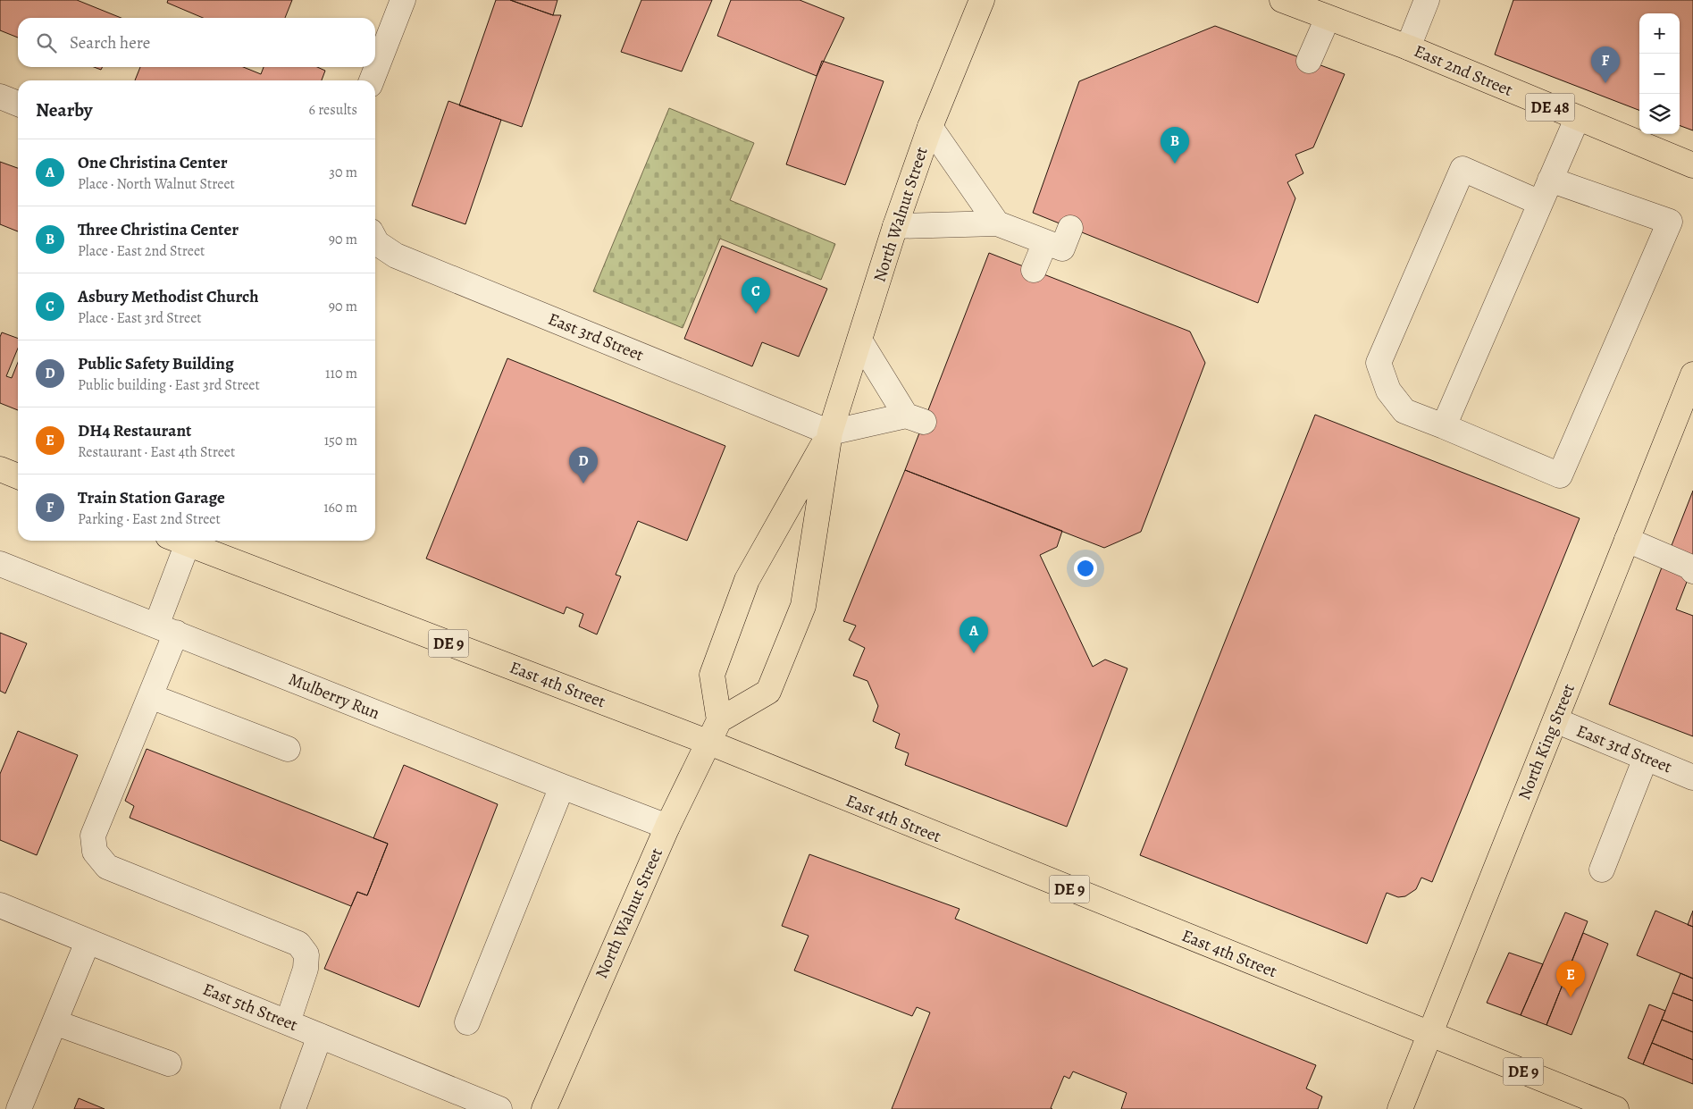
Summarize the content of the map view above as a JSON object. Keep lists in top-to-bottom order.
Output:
{
  "streets": {
    "main road": [
      "East 2nd Street",
      "DE 48",
      "North Walnut Street",
      "DE 9",
      "East 4th Street",
      "North King Street"
    ],
    "street": ["East 3rd Street", "Mulberry Run", "East 5th Street"]
  },
  "crossings": [
    ["North Walnut Street", "East 3rd Street"],
    ["North Walnut Street", "East 4th Street"],
    ["North Walnut Street", "Mulberry Run"],
    ["East 3rd Street", "North King Street"],
    ["East 4th Street", "North King Street"]
  ],
  "page": {
    "map_buttons": ["+", "−"],
    "search": "Search here",
    "pins": [
      "F",
      "B",
      "C",
      "D",
      "A",
      "E"
    ],
    "heading": ["Nearby", "6 results"],
    "list": [
      {
        "mark": "A",
        "name": "One Christina Center",
        "note": "Place · North Walnut Street",
        "value": "30 m"
      },
      {
        "mark": "B",
        "name": "Three Christina Center",
        "note": "Place · East 2nd Street",
        "value": "90 m"
      },
      {
        "mark": "C",
        "name": "Asbury Methodist Church",
        "note": "Place · East 3rd Street",
        "value": "90 m"
      },
      {
        "mark": "D",
        "name": "Public Safety Building",
        "note": "Public building · East 3rd Street",
        "value": "110 m"
      },
      {
        "mark": "E",
        "name": "DH4 Restaurant",
        "note": "Restaurant · East 4th Street",
        "value": "150 m"
      },
      {
        "mark": "F",
        "name": "Train Station Garage",
        "note": "Parking · East 2nd Street",
        "value": "160 m"
      }
    ]
  }
}
